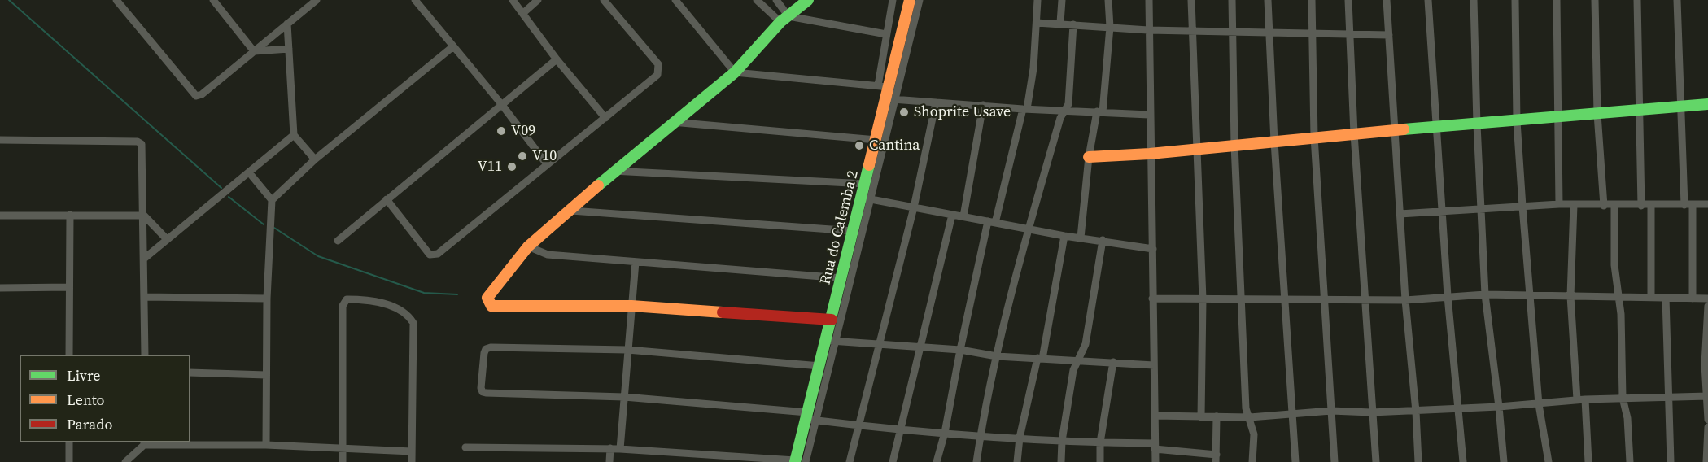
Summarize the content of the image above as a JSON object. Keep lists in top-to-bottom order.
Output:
{
  "streets": {
    "street": ["Rua do Calemba 2"]
  },
  "places": [
    "Shoprite Usave",
    "V09",
    "Cantina",
    "V10",
    "V11"
  ],
  "legend": ["Livre", "Lento", "Parado"]
}
